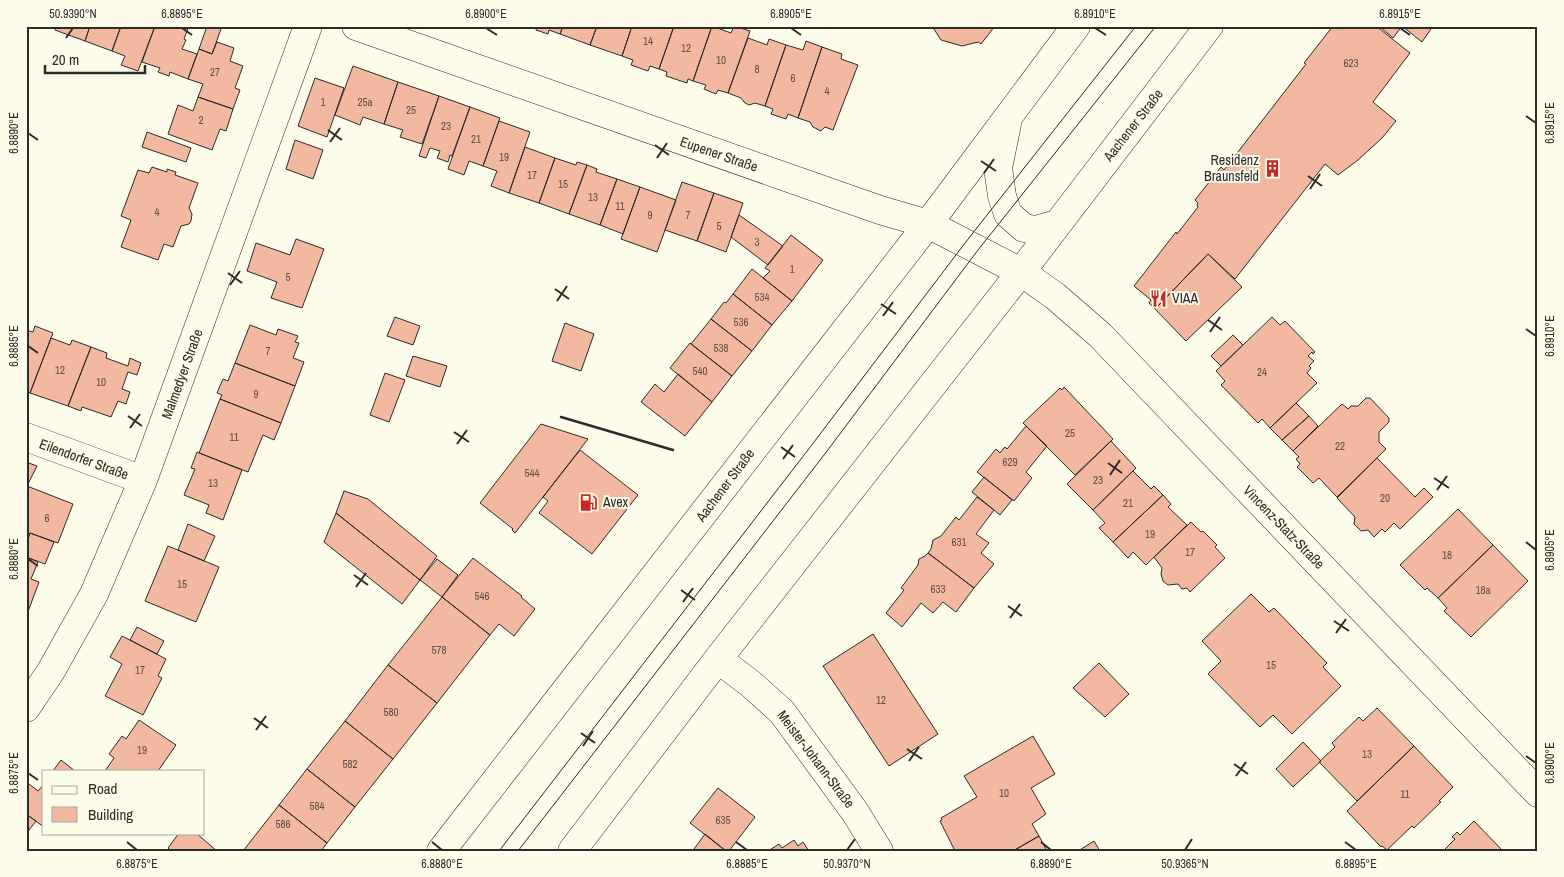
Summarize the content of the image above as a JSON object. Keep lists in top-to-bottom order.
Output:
{
  "streets": {
    "street": [
      "Aachener Straße",
      "Eupener Straße",
      "Malmedyer Straße",
      "Eilendorfer Straße",
      "Vincenz-Statz-Straße",
      "Meister-Johann-Straße"
    ]
  },
  "crossings": [
    ["Aachener Straße", "Eupener Straße"],
    ["Aachener Straße", "Vincenz-Statz-Straße"],
    ["Aachener Straße", "Meister-Johann-Straße"],
    ["Eupener Straße", "Vincenz-Statz-Straße"],
    ["Malmedyer Straße", "Eilendorfer Straße"]
  ],
  "places": {
    "building": ["Residenz Braunsfeld"],
    "restaurant": ["VIAA"],
    "fuel station": ["Avex"]
  },
  "house_numbers": [
    "14",
    "12",
    "10",
    "623",
    "8",
    "27",
    "6",
    "4",
    "1",
    "25a",
    "25",
    "2",
    "23",
    "21",
    "19",
    "17",
    "15",
    "13",
    "11",
    "4",
    "9",
    "7",
    "5",
    "3",
    "1",
    "5",
    "534",
    "536",
    "538",
    "7",
    "12",
    "540",
    "24",
    "10",
    "9",
    "25",
    "11",
    "22",
    "629",
    "544",
    "23",
    "13",
    "20",
    "21",
    "6",
    "19",
    "631",
    "17",
    "18",
    "15",
    "633",
    "18a",
    "546",
    "578",
    "15",
    "17",
    "12",
    "580",
    "19",
    "13",
    "582",
    "10",
    "11",
    "584",
    "635",
    "586"
  ],
  "legend": ["Road", "Building"],
  "scale_bar": "20 m",
  "coordinates": [
    "50.9390°N",
    "6.8895°E",
    "6.8900°E",
    "6.8905°E",
    "6.8910°E",
    "6.8915°E",
    "6.8890°E",
    "6.8885°E",
    "6.8880°E",
    "6.8875°E",
    "50.9370°N",
    "50.9365°N"
  ]
}
